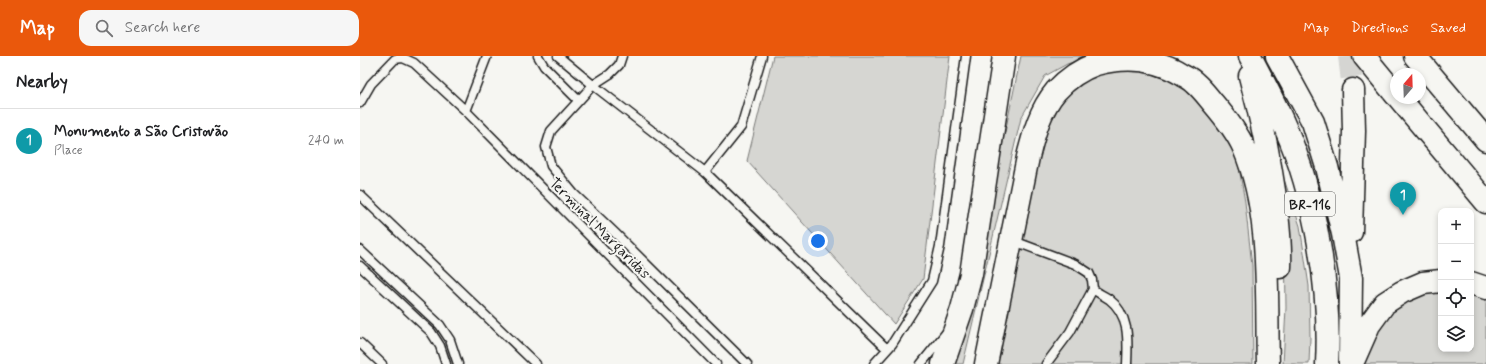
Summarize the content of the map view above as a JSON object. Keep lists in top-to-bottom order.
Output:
{
  "streets": {
    "highway": ["BR-116"],
    "lane": ["Terminal Margaridas"]
  },
  "north": "top",
  "page": {
    "header": "Map",
    "search": "Search here",
    "nav": ["Map", "Directions", "Saved"],
    "heading": "Nearby",
    "list": [
      {
        "mark": "1",
        "name": "Monumento a São Cristovão",
        "note": "Place",
        "value": "240 m"
      }
    ],
    "pins": "1",
    "map_buttons": ["+", "−"]
  }
}
